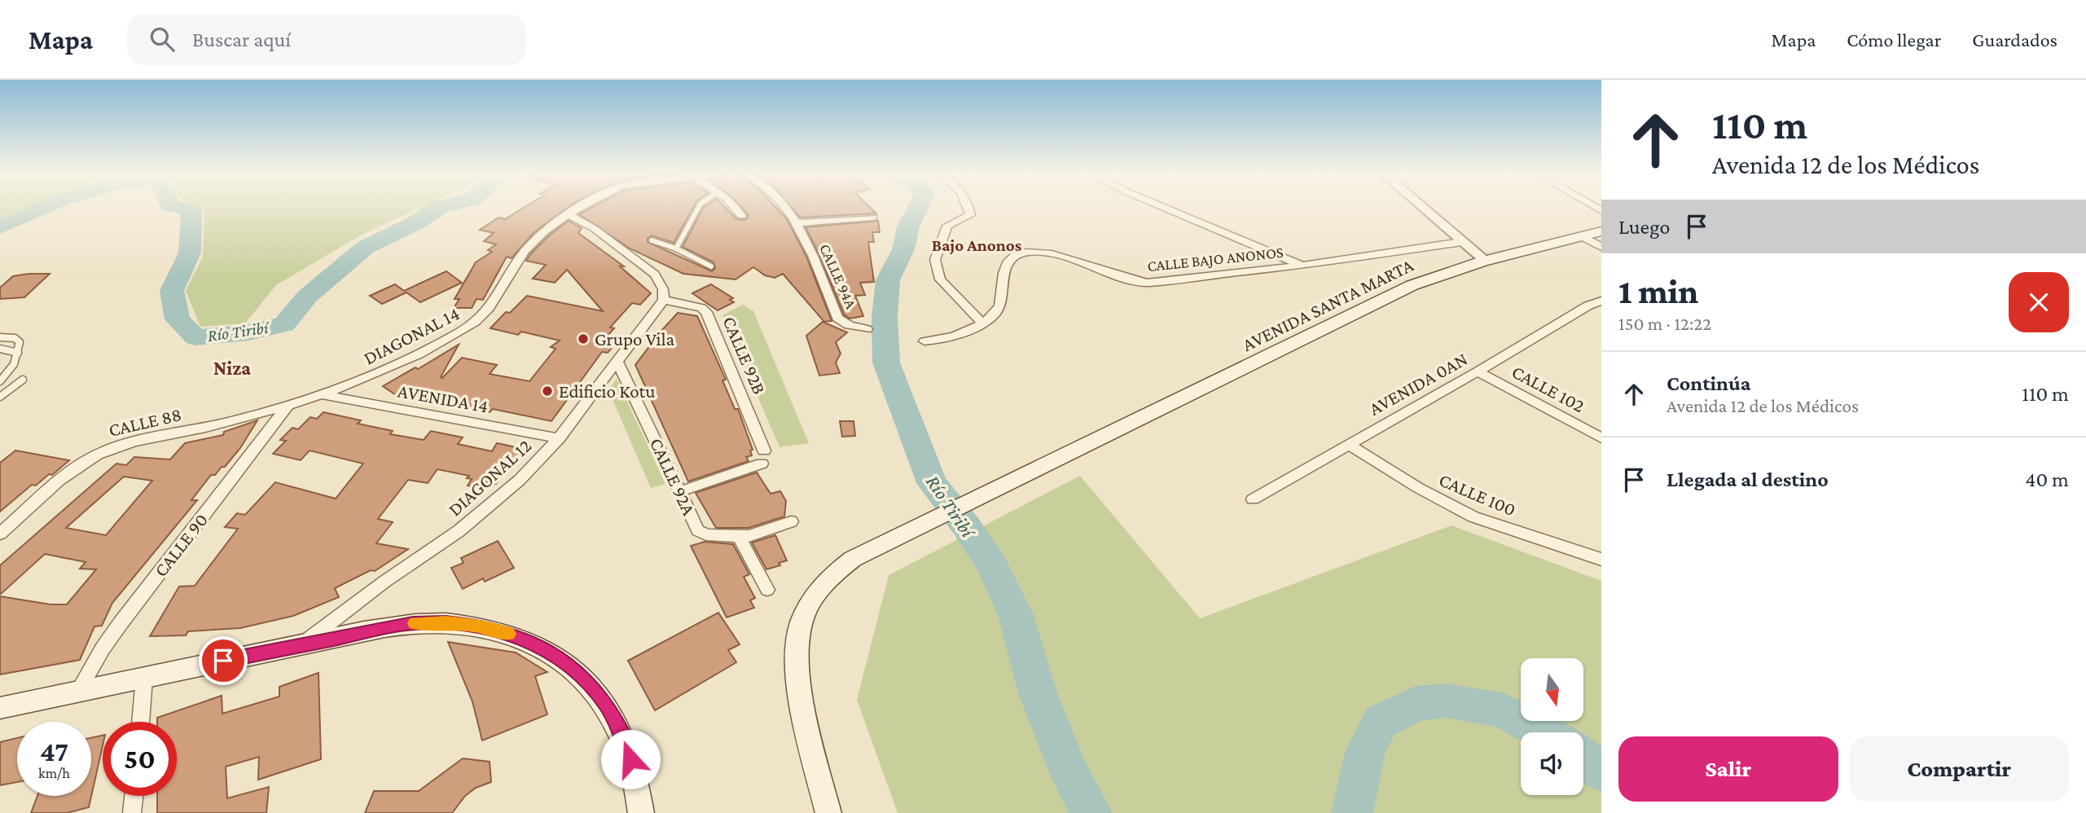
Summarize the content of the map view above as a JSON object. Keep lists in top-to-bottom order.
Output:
{
  "streets": {
    "main road": ["AVENIDA SANTA MARTA"],
    "street": [
      "CALLE BAJO ANONOS",
      "CALLE 94A",
      "DIAGONAL 14",
      "CALLE 92B",
      "AVENIDA 0AN",
      "CALLE 102",
      "AVENIDA 14",
      "CALLE 88",
      "CALLE 92A",
      "DIAGONAL 12",
      "CALLE 100",
      "CALLE 90"
    ]
  },
  "crossings": [
    ["DIAGONAL 14", "AVENIDA 14"],
    ["DIAGONAL 14", "CALLE 88"],
    ["DIAGONAL 14", "CALLE 90"],
    ["CALLE 92B", "CALLE 92A"],
    ["CALLE 92B", "DIAGONAL 12"],
    ["AVENIDA 0AN", "CALLE 102"],
    ["AVENIDA 0AN", "CALLE 100"],
    ["AVENIDA 14", "DIAGONAL 12"],
    ["CALLE 88", "CALLE 90"],
    ["CALLE 92A", "DIAGONAL 12"]
  ],
  "districts": ["Bajo Anonos", "Niza"],
  "water": ["Río Tiribí"],
  "places": ["Grupo Vila", "Edificio Kotu"],
  "north": "bottom",
  "page": {
    "header": "Mapa",
    "search": "Buscar aquí",
    "nav": ["Mapa", "Cómo llegar", "Guardados"],
    "turn": ["110 m", "Avenida 12 de los Médicos"],
    "then": "Luego",
    "heading": ["1 min", "150 m · 12:22"],
    "list": [
      {
        "name": "Continúa",
        "note": "Avenida 12 de los Médicos",
        "value": "110 m"
      },
      {
        "name": "Llegada al destino",
        "value": "40 m"
      }
    ],
    "speed": "47 km/h",
    "limit": "50",
    "buttons": ["Salir", "Compartir"]
  }
}
